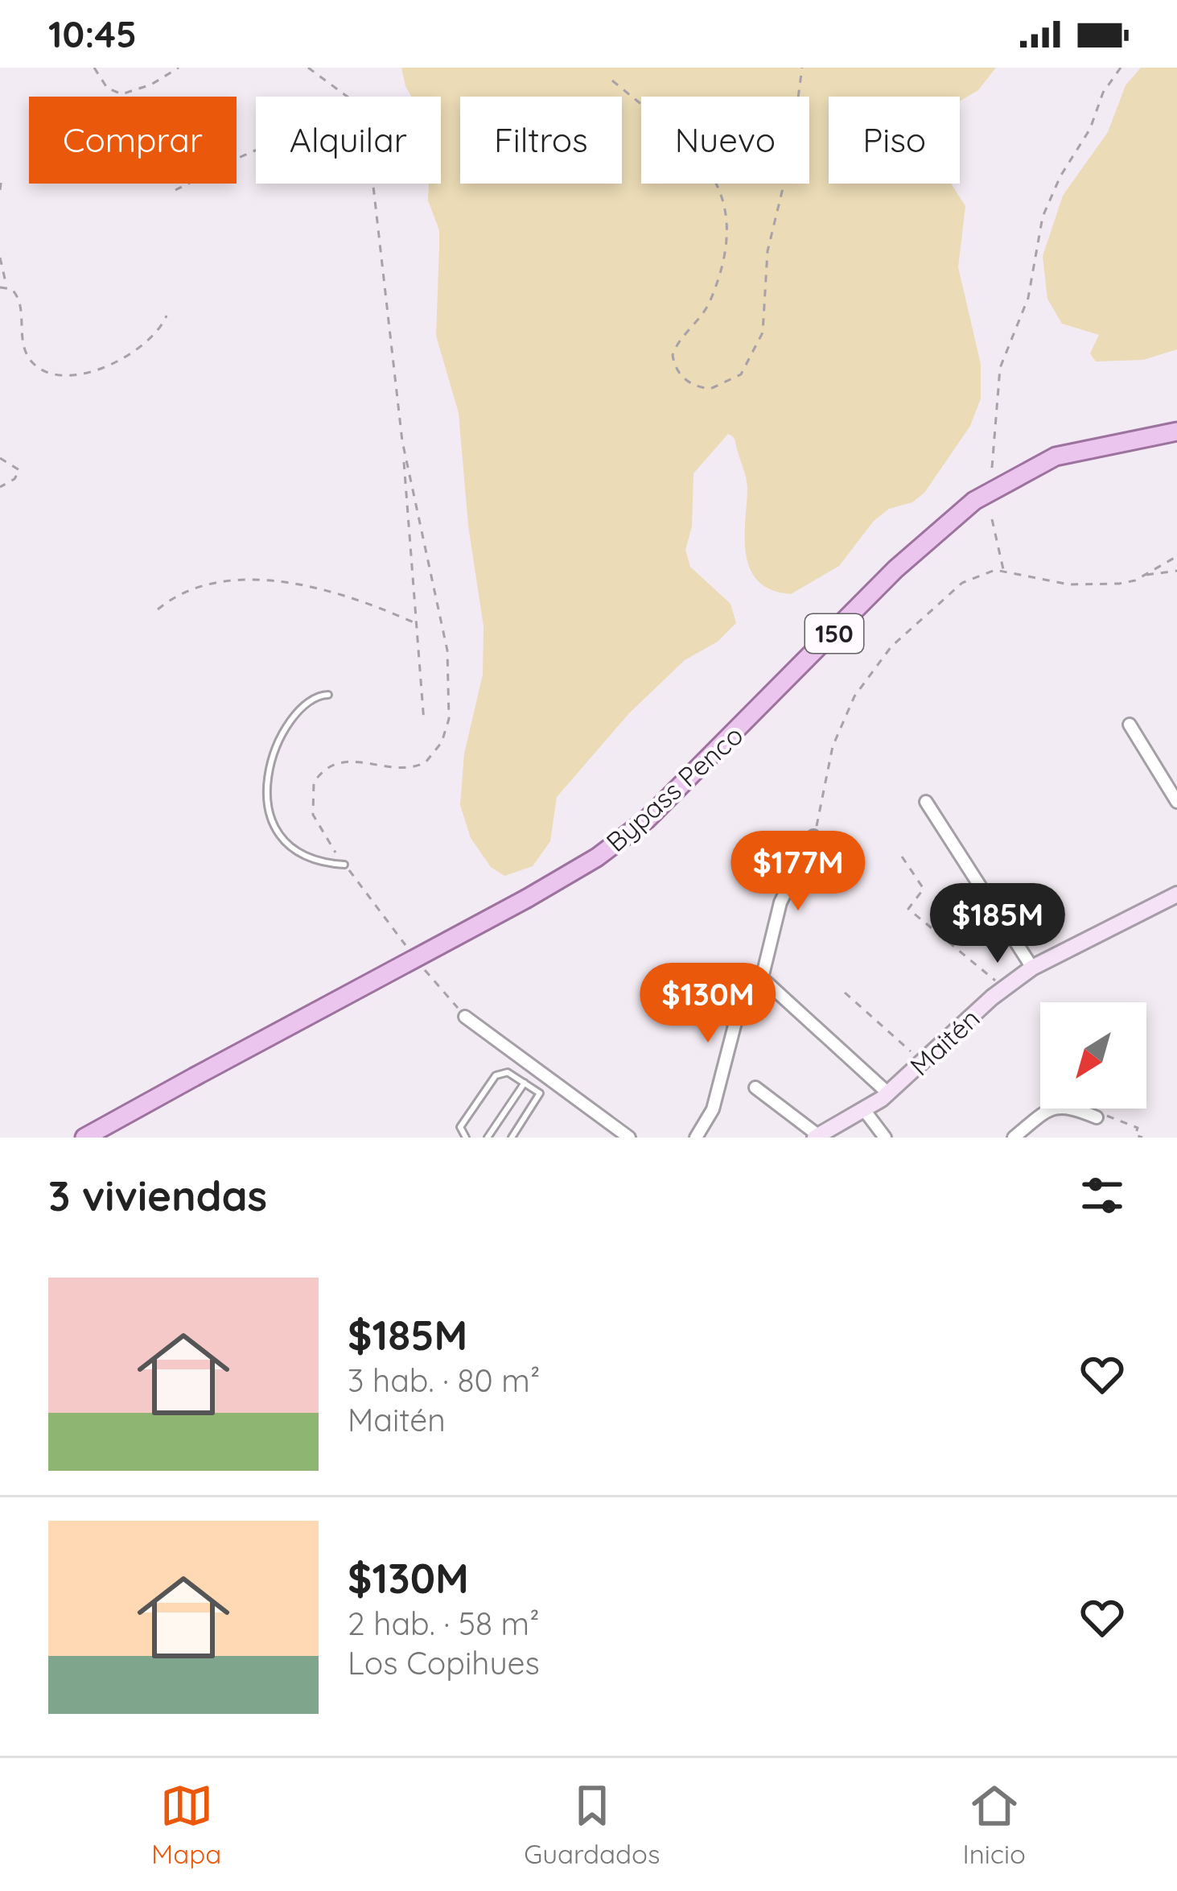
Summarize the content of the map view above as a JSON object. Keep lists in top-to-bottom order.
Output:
{
  "streets": {
    "main road": ["150", "Bypass Penco", "Maitén"]
  },
  "north": "bottom left",
  "page": {
    "status": "10:45",
    "chip": [
      "Comprar",
      "Alquilar",
      "Filtros",
      "Nuevo",
      "Piso"
    ],
    "price": ["$177M", "$185M", "$130M"],
    "heading": "3 viviendas",
    "list": [
      {
        "name": "$185M",
        "note": "3 hab. · 80 m² · Maitén"
      },
      {
        "name": "$130M",
        "note": "2 hab. · 58 m² · Los Copihues"
      }
    ],
    "tabs": ["Mapa", "Guardados", "Inicio"]
  }
}
